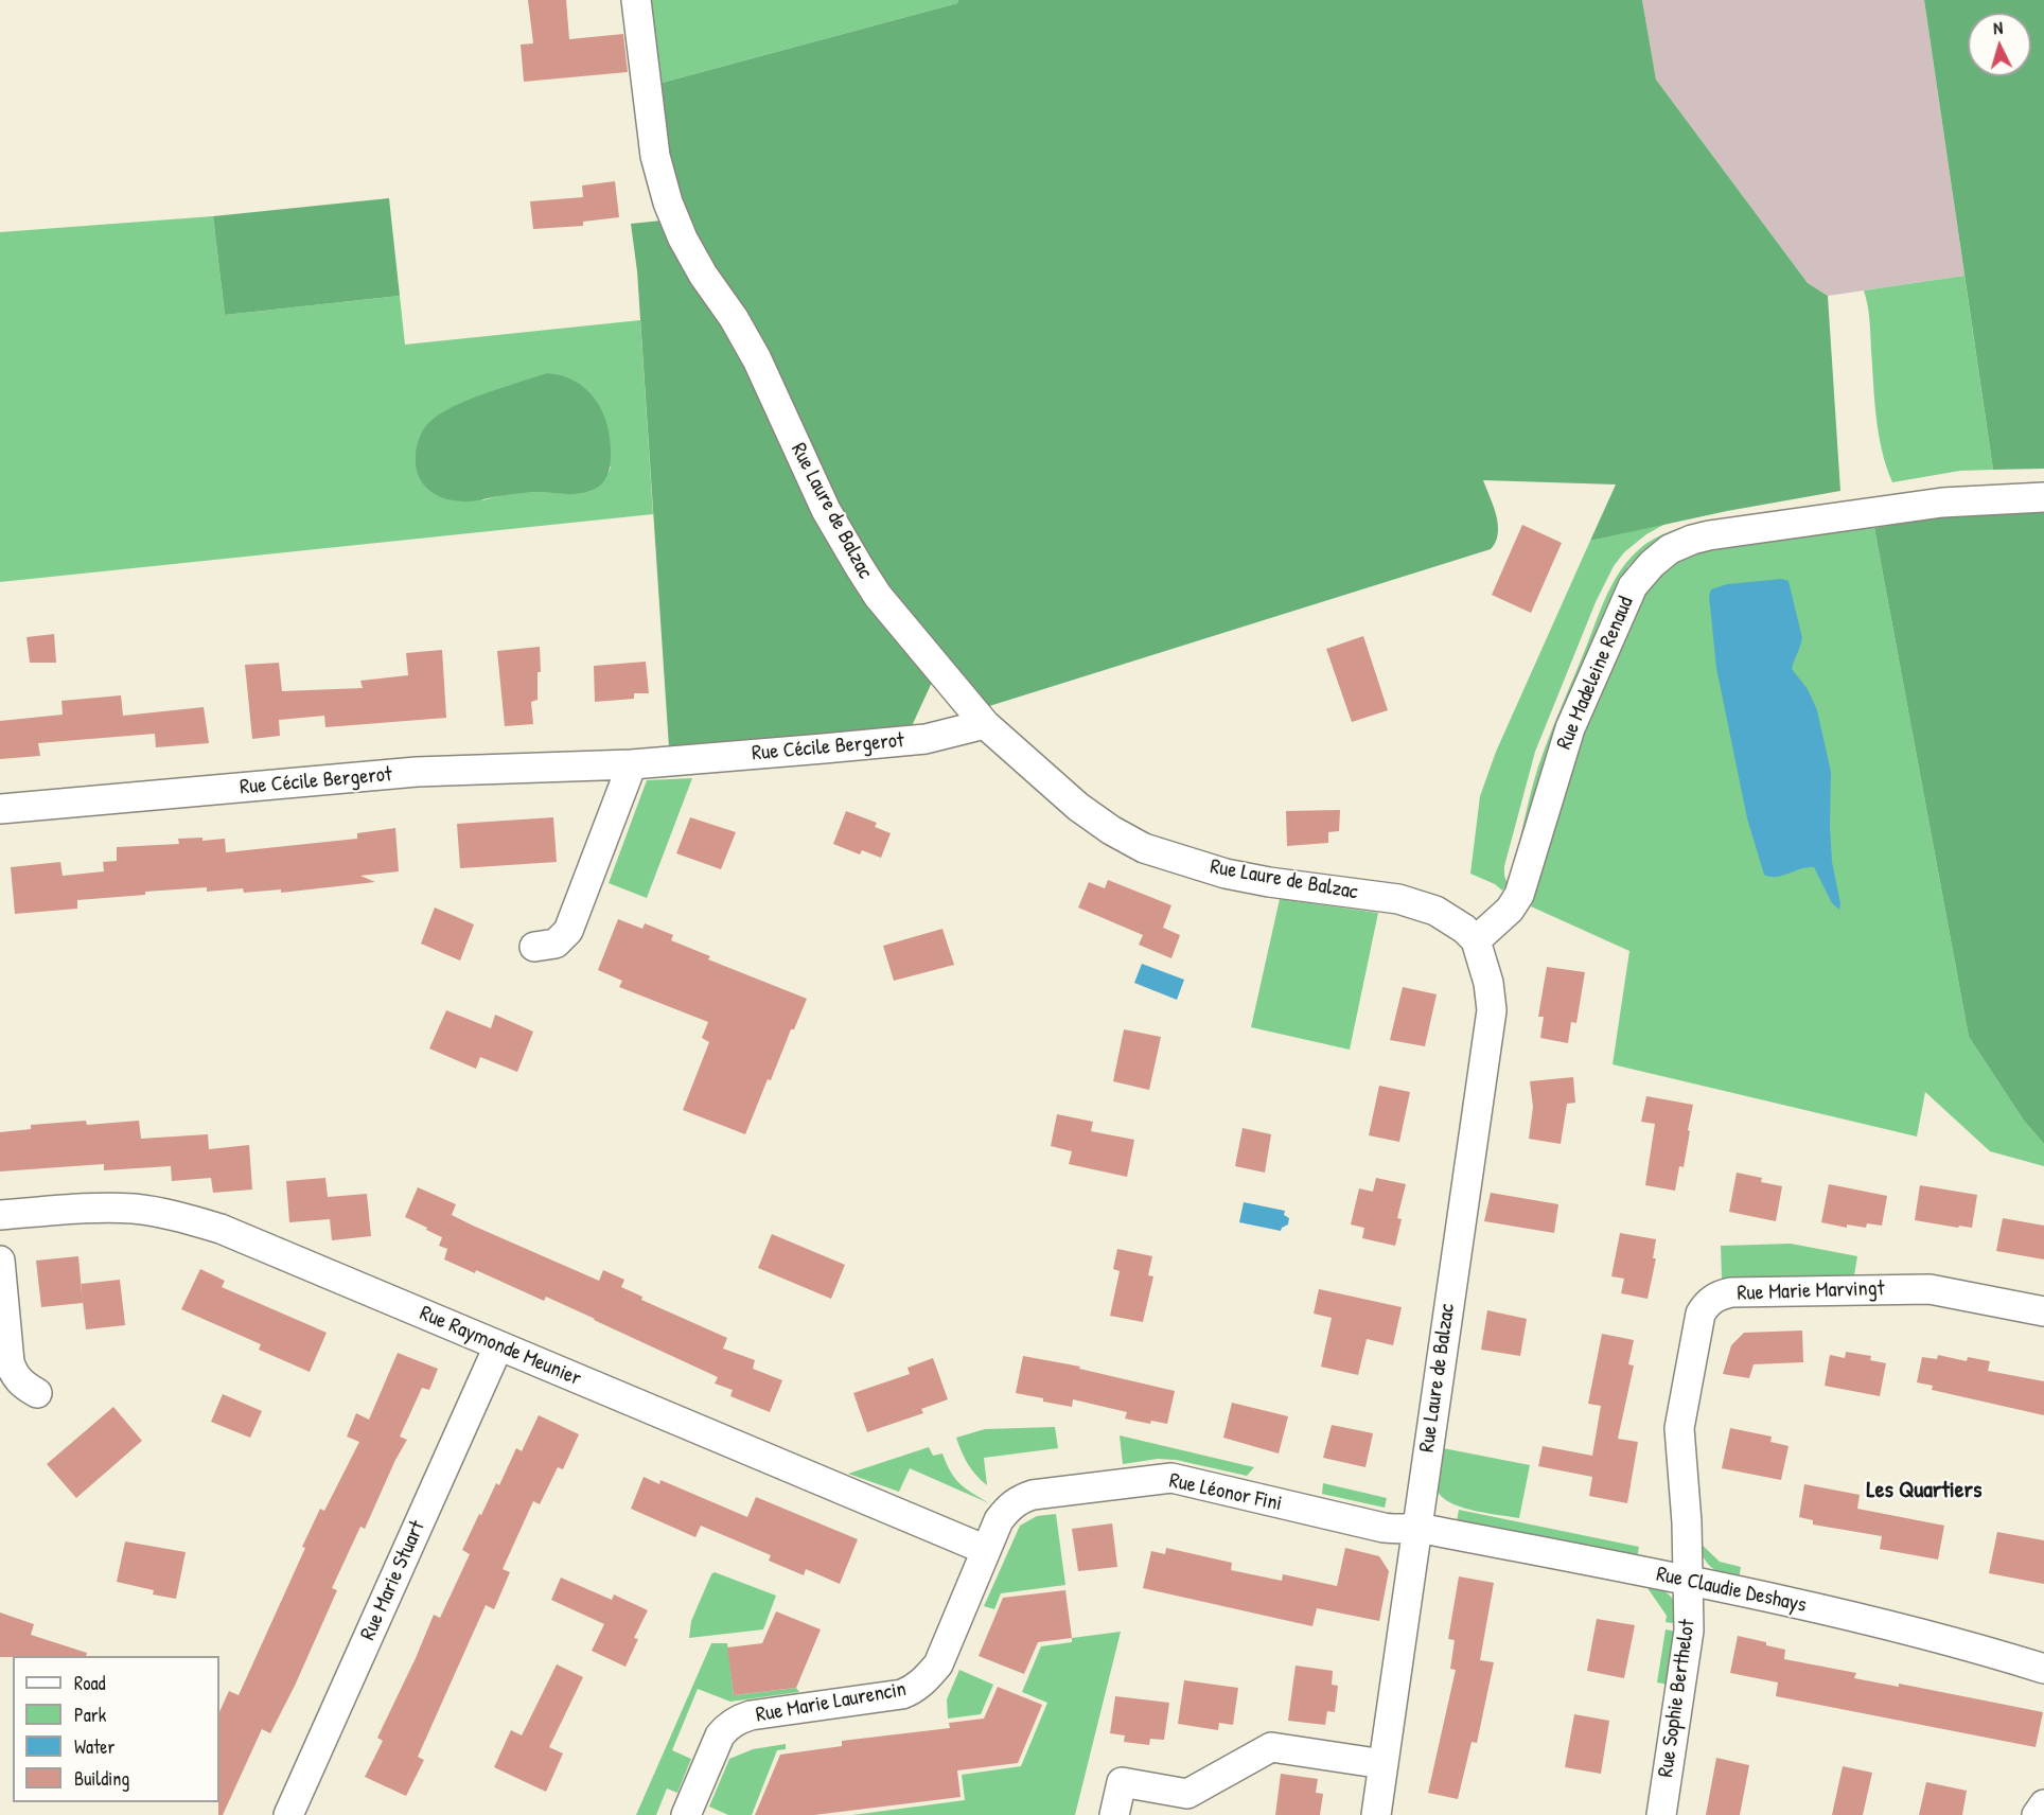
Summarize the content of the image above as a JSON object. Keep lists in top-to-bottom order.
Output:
{
  "streets": {
    "street": [
      "Rue Laure de Balzac",
      "Rue Madeleine Renaud",
      "Rue Cécile Bergerot",
      "Rue Marie Marvingt",
      "Rue Raymonde Meunier",
      "Rue Léonor Fini",
      "Rue Marie Stuart",
      "Rue Claudie Deshays",
      "Rue Sophie Berthelot",
      "Rue Marie Laurencin"
    ]
  },
  "crossings": [
    ["Rue Laure de Balzac", "Rue Madeleine Renaud"],
    ["Rue Laure de Balzac", "Rue Cécile Bergerot"],
    ["Rue Laure de Balzac", "Rue Léonor Fini"],
    ["Rue Laure de Balzac", "Rue Claudie Deshays"],
    ["Rue Marie Marvingt", "Rue Claudie Deshays"],
    ["Rue Marie Marvingt", "Rue Sophie Berthelot"],
    ["Rue Raymonde Meunier", "Rue Léonor Fini"],
    ["Rue Raymonde Meunier", "Rue Marie Stuart"],
    ["Rue Raymonde Meunier", "Rue Marie Laurencin"],
    ["Rue Léonor Fini", "Rue Claudie Deshays"],
    ["Rue Léonor Fini", "Rue Marie Laurencin"],
    ["Rue Claudie Deshays", "Rue Sophie Berthelot"]
  ],
  "districts": ["Les Quartiers"],
  "legend": [
    "Road",
    "Park",
    "Water",
    "Building"
  ],
  "north": "top"
}
